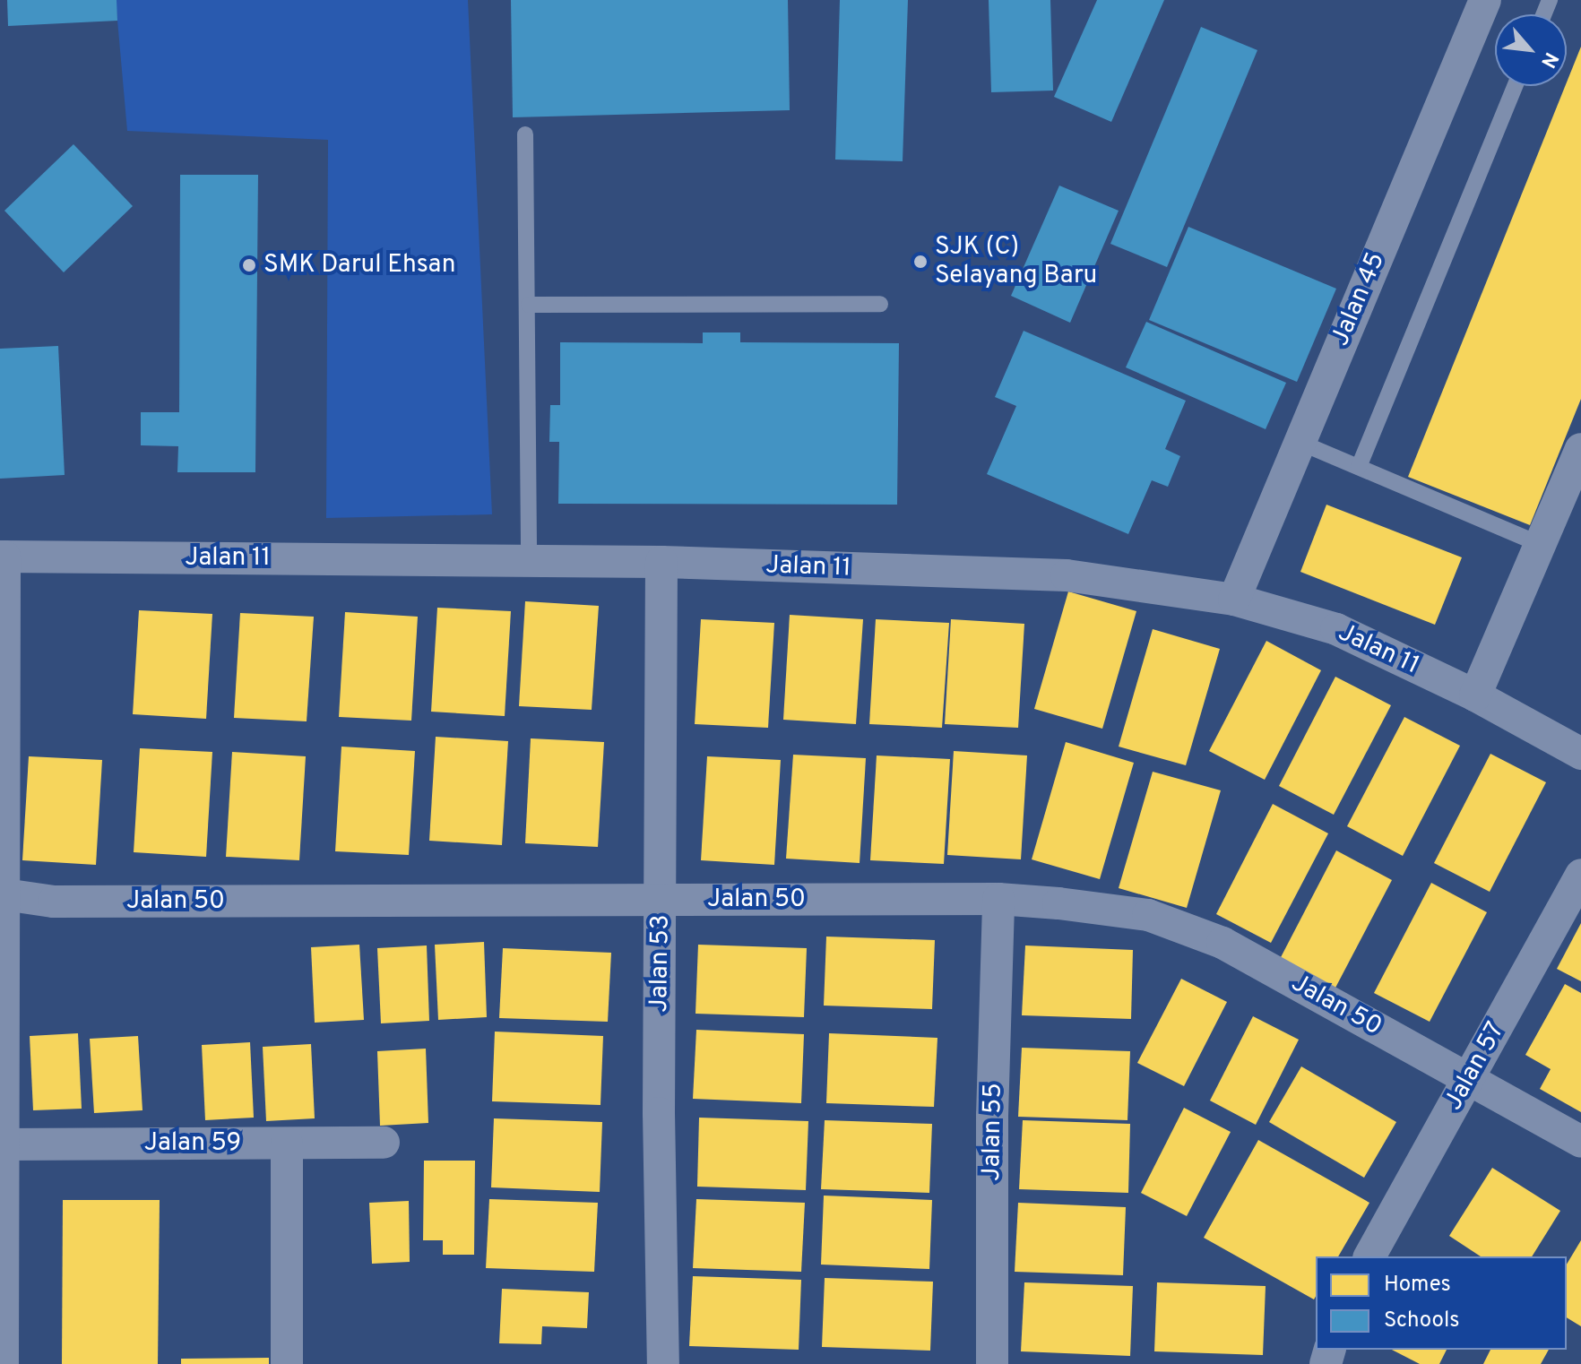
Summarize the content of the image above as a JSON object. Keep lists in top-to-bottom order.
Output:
{
  "streets": {
    "street": [
      "Jalan 45",
      "Jalan 11",
      "Jalan 50",
      "Jalan 53",
      "Jalan 57",
      "Jalan 55",
      "Jalan 59"
    ]
  },
  "crossings": [
    ["Jalan 45", "Jalan 11"],
    ["Jalan 11", "Jalan 53"],
    ["Jalan 50", "Jalan 53"],
    ["Jalan 50", "Jalan 57"],
    ["Jalan 50", "Jalan 55"]
  ],
  "places": ["SJK (C) Selayang Baru", "SMK Darul Ehsan"],
  "legend": ["Homes", "Schools"],
  "north": "bottom right"
}
